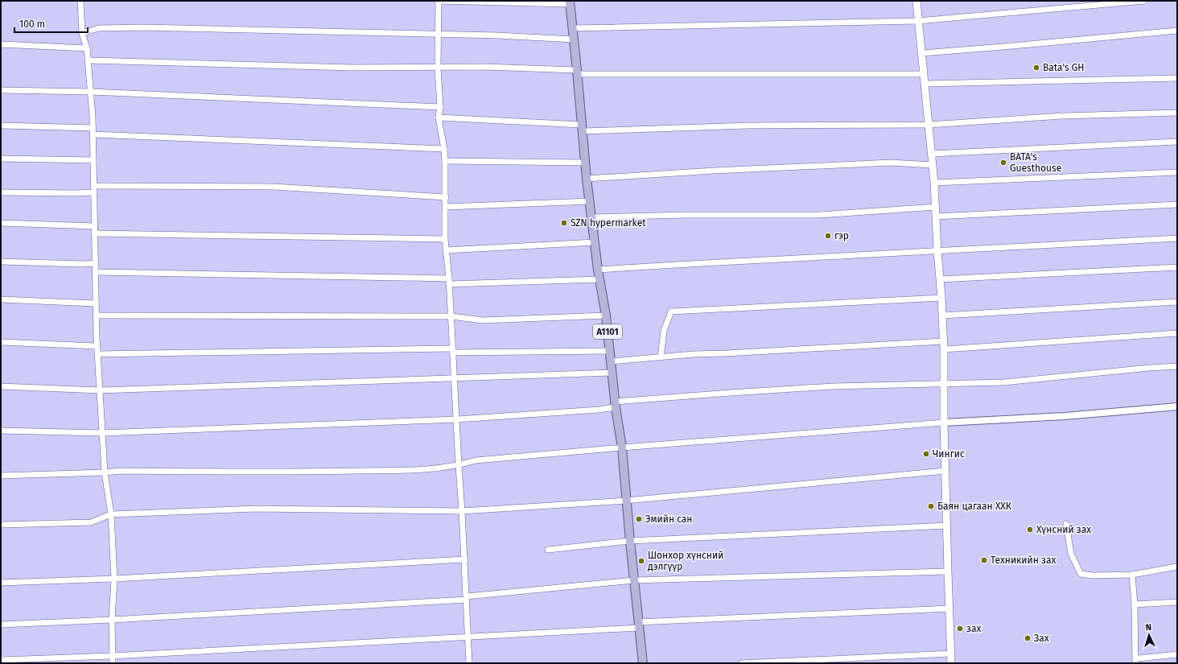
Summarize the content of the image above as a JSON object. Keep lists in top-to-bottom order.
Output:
{
  "streets": {
    "main road": ["A1101"]
  },
  "places": [
    "Bata's GH",
    "BATA's Guesthouse",
    "SZN hypermarket",
    "гэр",
    "Чингис",
    "Баян цагаан ХХК",
    "Эмийн сан",
    "Хүнсний зах",
    "Техникийн зах",
    "Шонхор хүнсний дэлгүүр",
    "зах",
    "Зах"
  ],
  "scale_bar": "100 m",
  "north": "top"
}
